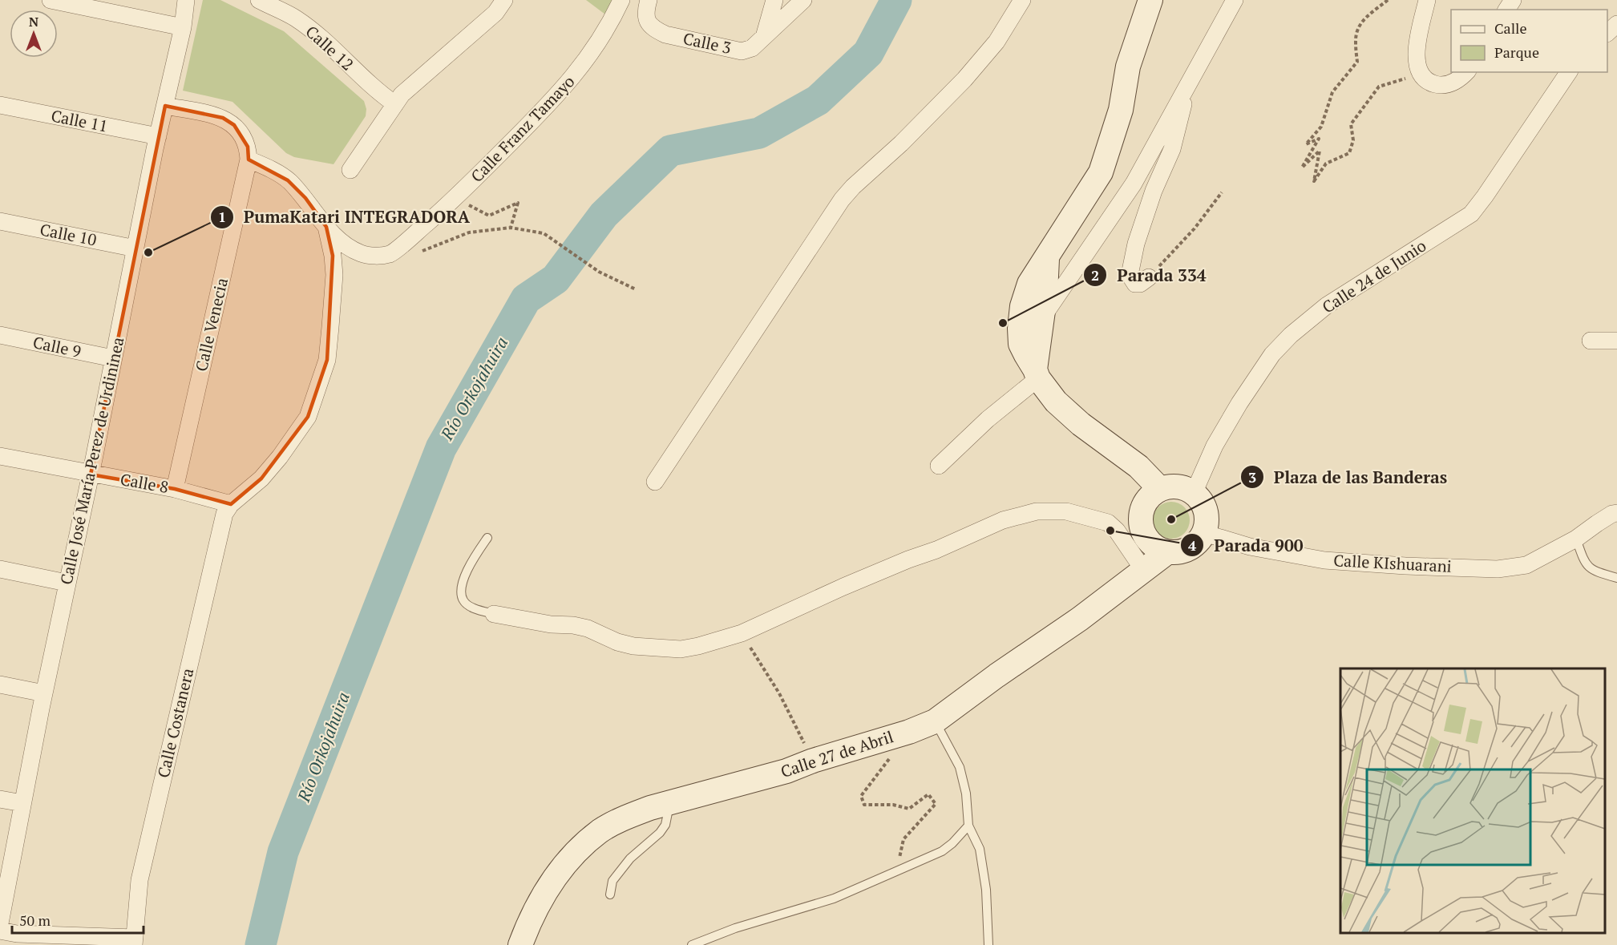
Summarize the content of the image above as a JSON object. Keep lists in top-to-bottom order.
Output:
{
  "streets": {
    "main road": ["Calle 27 de Abril"],
    "street": [
      "Calle 3",
      "Calle 12",
      "Calle 11",
      "Calle Franz Tamayo",
      "Calle 10",
      "Calle 24 de Junio",
      "Calle Venecia",
      "Calle 9",
      "Calle José María Perez de Urdininea",
      "Calle 8",
      "Calle KIshuarani",
      "Calle Costanera"
    ]
  },
  "crossings": [
    ["Calle 11", "Calle José María Perez de Urdininea"],
    ["Calle 10", "Calle José María Perez de Urdininea"],
    ["Calle 24 de Junio", "Calle KIshuarani"],
    ["Calle 24 de Junio", "Calle 27 de Abril"],
    ["Calle Venecia", "Calle 8"],
    ["Calle 9", "Calle José María Perez de Urdininea"],
    ["Calle José María Perez de Urdininea", "Calle 8"],
    ["Calle 8", "Calle Costanera"],
    ["Calle KIshuarani", "Calle 27 de Abril"]
  ],
  "water": ["Río Orkojahuira"],
  "places": [
    "PumaKatari INTEGRADORA",
    "Parada 334",
    "Plaza de las Banderas",
    "Parada 900"
  ],
  "legend": ["Calle", "Parque"],
  "scale_bar": "50 m",
  "north": "top"
}
